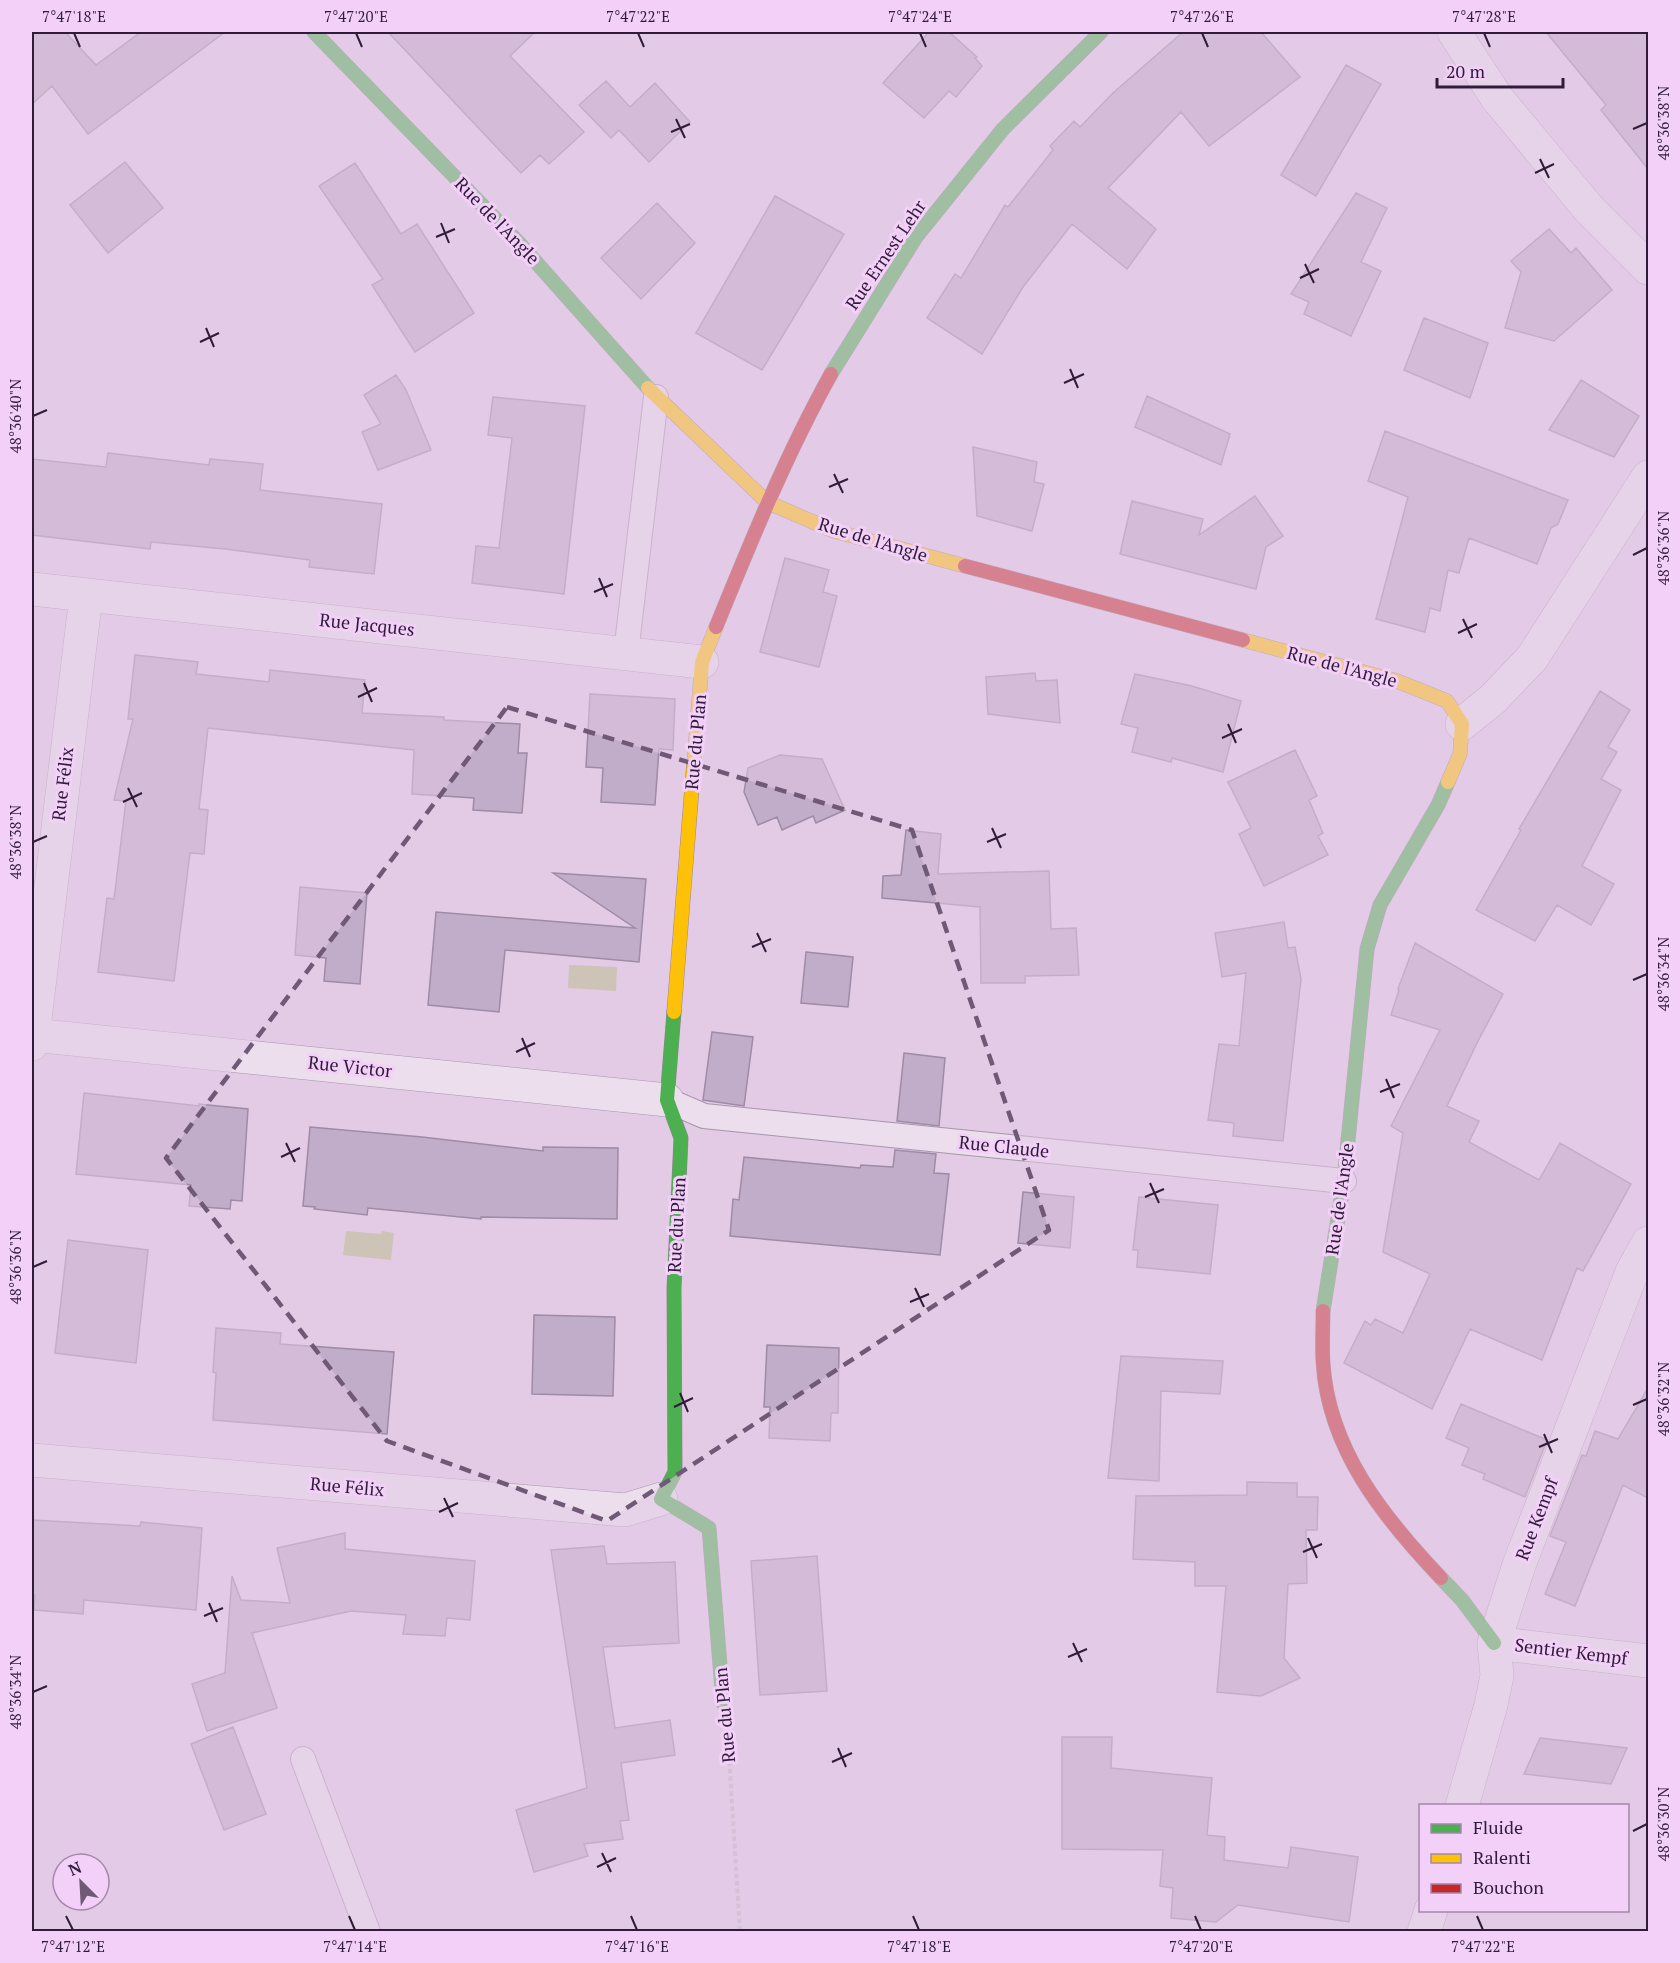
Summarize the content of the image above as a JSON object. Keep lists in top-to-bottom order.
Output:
{
  "streets": {
    "street": [
      "Rue de l'Angle",
      "Rue Ernest Lehr",
      "Rue Jacques",
      "Rue du Plan",
      "Rue Félix",
      "Rue Victor",
      "Rue Kempf",
      "Sentier Kempf"
    ],
    "lane": ["Rue Claude"]
  },
  "crossings": [
    ["Rue de l'Angle", "Rue Ernest Lehr"],
    ["Rue de l'Angle", "Rue du Plan"],
    ["Rue de l'Angle", "Rue Claude"],
    ["Rue de l'Angle", "Rue Kempf"],
    ["Rue de l'Angle", "Sentier Kempf"],
    ["Rue Ernest Lehr", "Rue du Plan"],
    ["Rue Jacques", "Rue du Plan"],
    ["Rue Jacques", "Rue Félix"],
    ["Rue du Plan", "Rue Félix"],
    ["Rue du Plan", "Rue Victor"],
    ["Rue du Plan", "Rue Claude"],
    ["Rue Félix", "Rue Victor"],
    ["Rue Victor", "Rue Claude"],
    ["Rue Kempf", "Sentier Kempf"]
  ],
  "legend": ["Fluide", "Ralenti", "Bouchon"],
  "scale_bar": "20 m",
  "north": "top left",
  "coordinates": [
    "7°47'18\"E",
    "7°47'20\"E",
    "7°47'22\"E",
    "7°47'24\"E",
    "7°47'26\"E",
    "7°47'28\"E",
    "48°36'38\"N",
    "48°36'40\"N",
    "48°36'36\"N",
    "48°36'34\"N",
    "48°36'32\"N",
    "48°36'30\"N",
    "7°47'12\"E",
    "7°47'14\"E",
    "7°47'16\"E"
  ]
}
